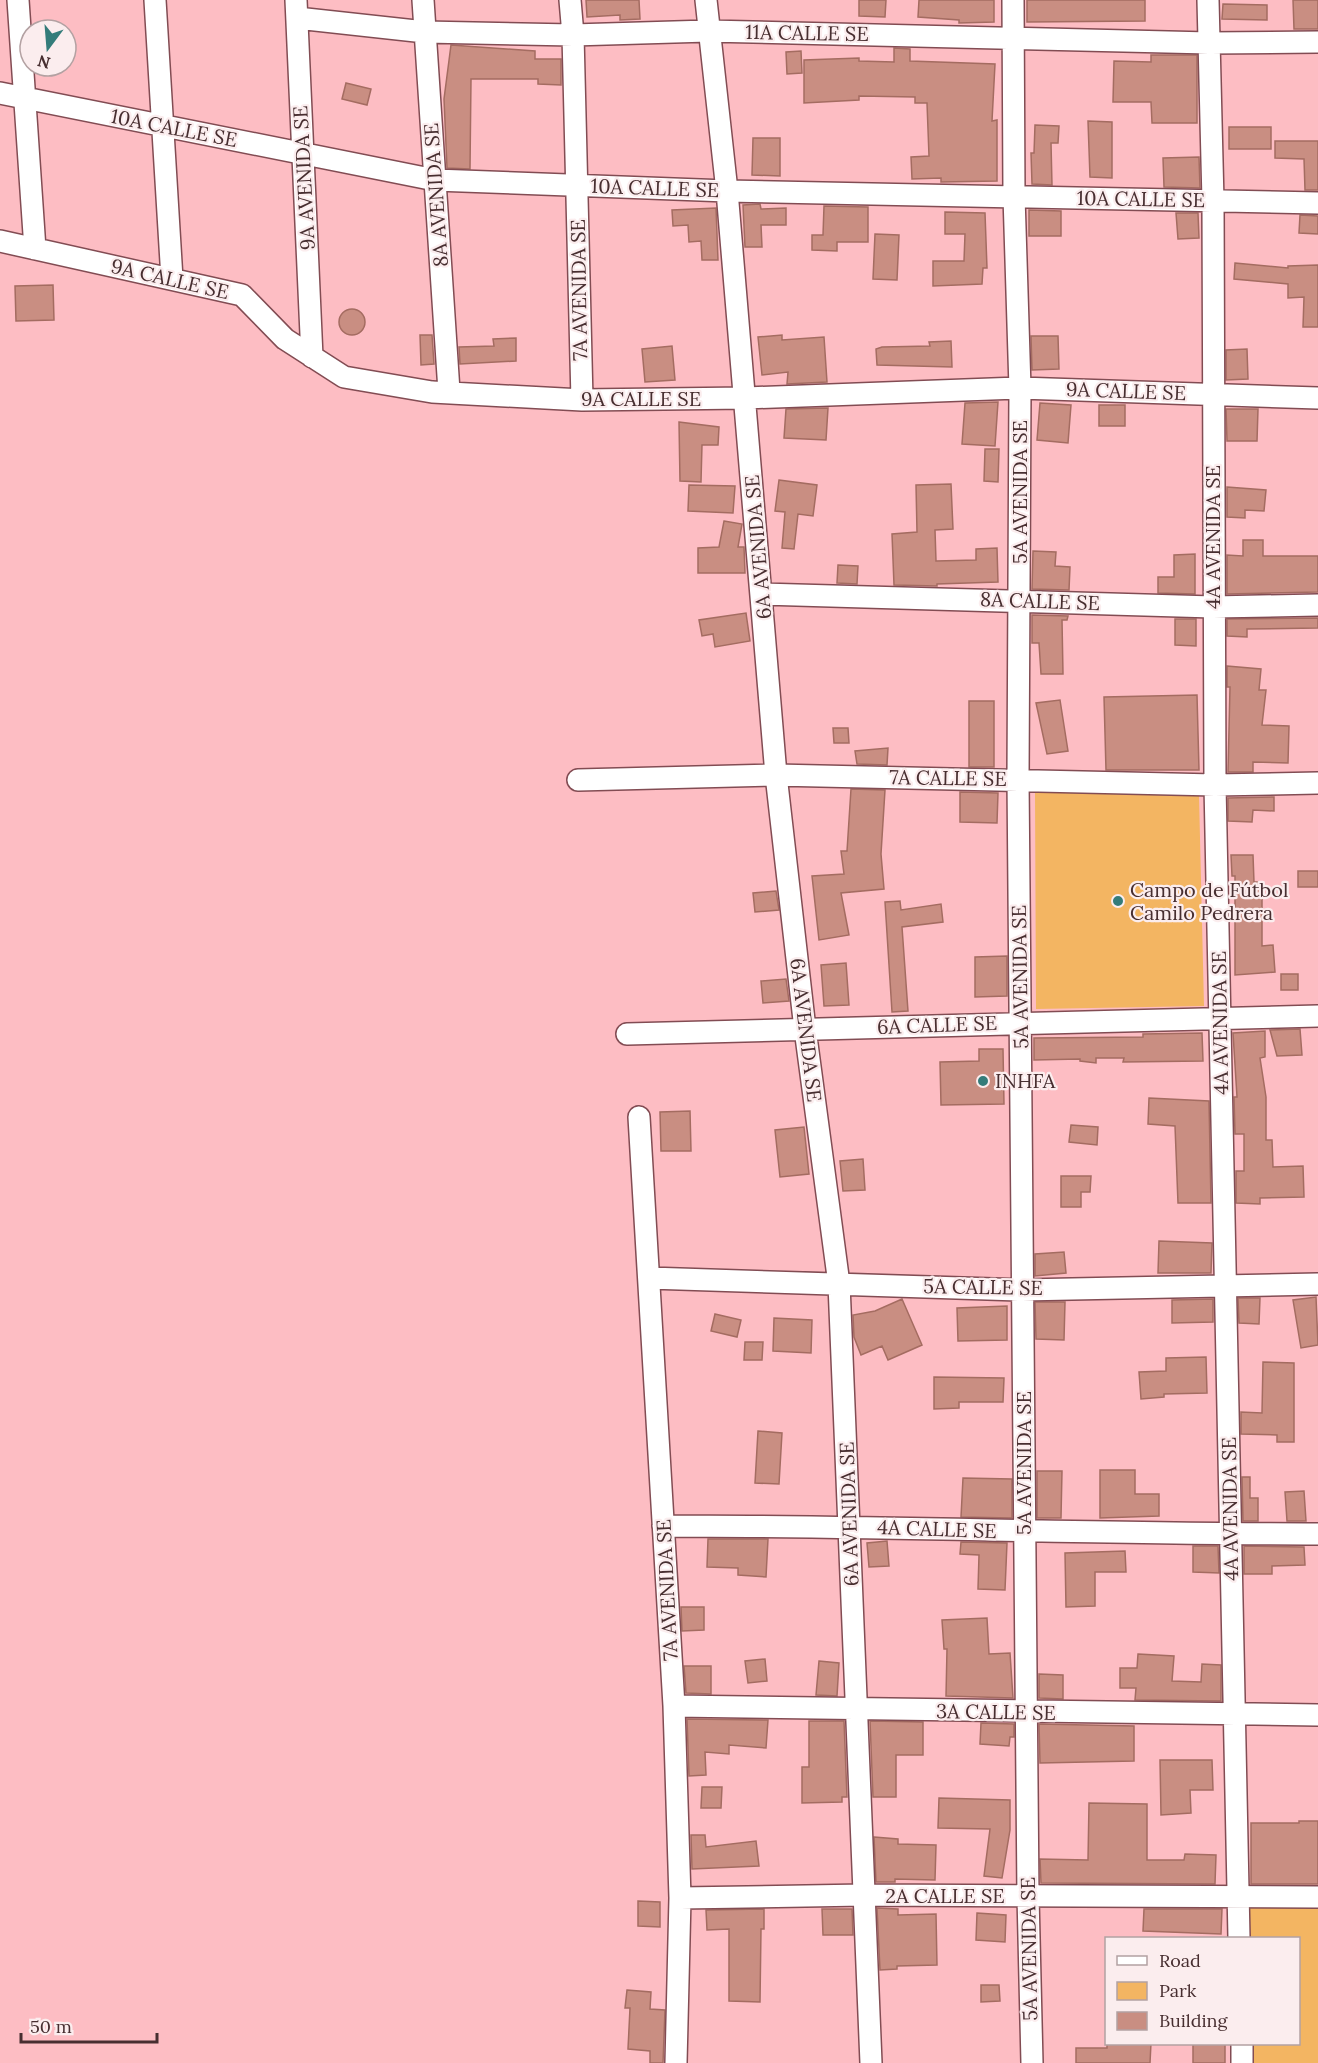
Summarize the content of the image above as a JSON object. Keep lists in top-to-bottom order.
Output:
{
  "streets": {
    "street": [
      "11A CALLE SE",
      "10A CALLE SE",
      "9A AVENIDA SE",
      "8A AVENIDA SE",
      "9A CALLE SE",
      "7A AVENIDA SE",
      "5A AVENIDA SE",
      "4A AVENIDA SE",
      "6A AVENIDA SE",
      "8A CALLE SE",
      "7A CALLE SE",
      "6A CALLE SE",
      "5A CALLE SE",
      "4A CALLE SE",
      "3A CALLE SE",
      "2A CALLE SE"
    ]
  },
  "crossings": [
    ["11A CALLE SE", "9A AVENIDA SE"],
    ["11A CALLE SE", "8A AVENIDA SE"],
    ["11A CALLE SE", "7A AVENIDA SE"],
    ["11A CALLE SE", "5A AVENIDA SE"],
    ["11A CALLE SE", "4A AVENIDA SE"],
    ["11A CALLE SE", "6A AVENIDA SE"],
    ["10A CALLE SE", "9A AVENIDA SE"],
    ["10A CALLE SE", "8A AVENIDA SE"],
    ["10A CALLE SE", "7A AVENIDA SE"],
    ["10A CALLE SE", "5A AVENIDA SE"],
    ["10A CALLE SE", "4A AVENIDA SE"],
    ["10A CALLE SE", "6A AVENIDA SE"],
    ["9A AVENIDA SE", "9A CALLE SE"],
    ["8A AVENIDA SE", "9A CALLE SE"],
    ["9A CALLE SE", "7A AVENIDA SE"],
    ["9A CALLE SE", "5A AVENIDA SE"],
    ["9A CALLE SE", "4A AVENIDA SE"],
    ["9A CALLE SE", "6A AVENIDA SE"],
    ["7A AVENIDA SE", "5A CALLE SE"],
    ["7A AVENIDA SE", "4A CALLE SE"],
    ["7A AVENIDA SE", "3A CALLE SE"],
    ["7A AVENIDA SE", "2A CALLE SE"],
    ["5A AVENIDA SE", "8A CALLE SE"],
    ["5A AVENIDA SE", "7A CALLE SE"],
    ["5A AVENIDA SE", "6A CALLE SE"],
    ["5A AVENIDA SE", "5A CALLE SE"],
    ["5A AVENIDA SE", "4A CALLE SE"],
    ["5A AVENIDA SE", "3A CALLE SE"],
    ["5A AVENIDA SE", "2A CALLE SE"],
    ["4A AVENIDA SE", "8A CALLE SE"],
    ["4A AVENIDA SE", "7A CALLE SE"],
    ["4A AVENIDA SE", "6A CALLE SE"],
    ["4A AVENIDA SE", "5A CALLE SE"],
    ["4A AVENIDA SE", "4A CALLE SE"],
    ["4A AVENIDA SE", "3A CALLE SE"],
    ["4A AVENIDA SE", "2A CALLE SE"],
    ["6A AVENIDA SE", "8A CALLE SE"],
    ["6A AVENIDA SE", "7A CALLE SE"],
    ["6A AVENIDA SE", "6A CALLE SE"],
    ["6A AVENIDA SE", "5A CALLE SE"],
    ["6A AVENIDA SE", "4A CALLE SE"],
    ["6A AVENIDA SE", "3A CALLE SE"],
    ["6A AVENIDA SE", "2A CALLE SE"]
  ],
  "places": ["Campo de Fútbol Camilo Pedrera", "INHFA"],
  "legend": ["Road", "Park", "Building"],
  "scale_bar": "50 m",
  "north": "bottom"
}
